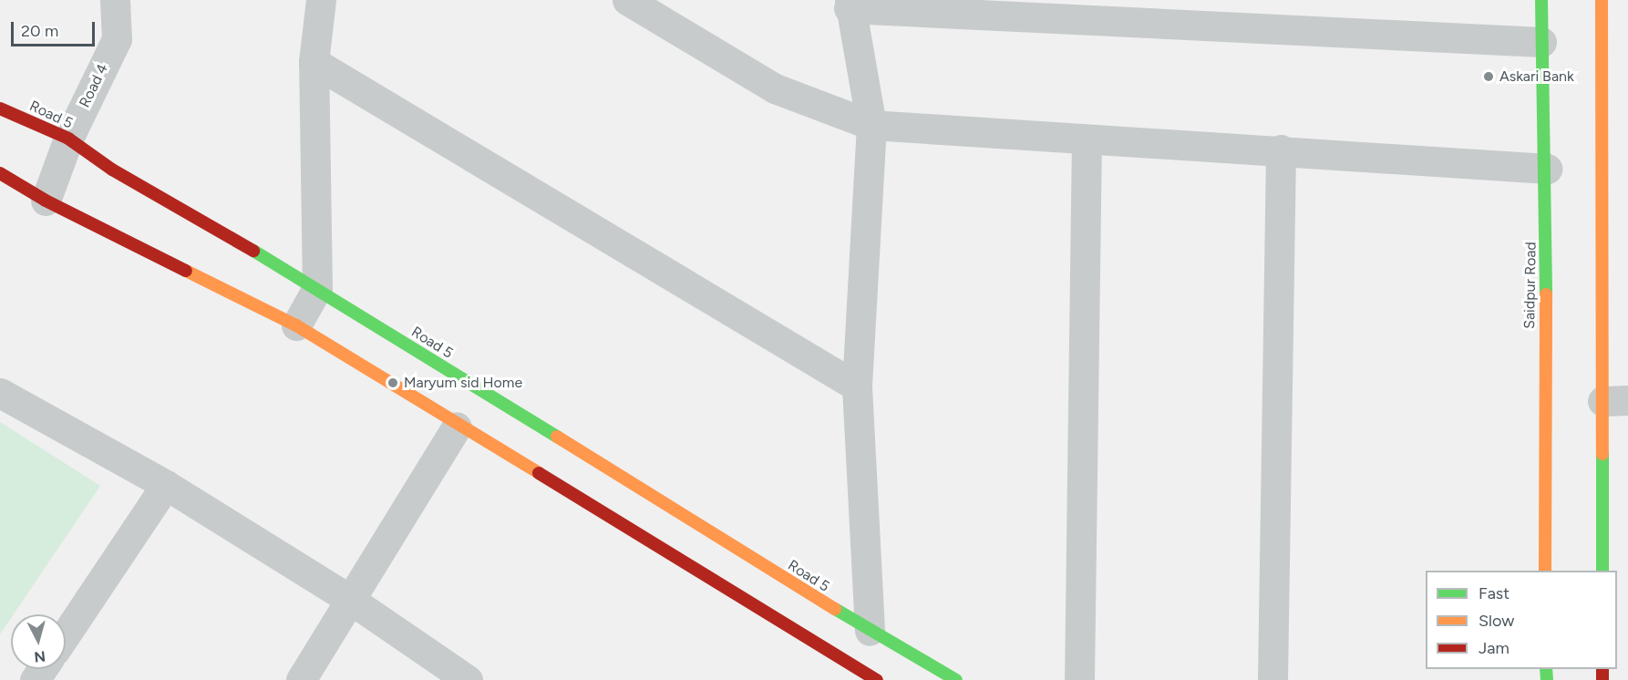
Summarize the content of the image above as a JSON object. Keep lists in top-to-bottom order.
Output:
{
  "streets": {
    "main road": ["Road 5", "Saidpur Road"],
    "street": ["Road 4"]
  },
  "crossings": [
    ["Road 4", "Road 5"]
  ],
  "places": ["Askari Bank", "Maryum sid Home"],
  "legend": ["Fast", "Slow", "Jam"],
  "scale_bar": "20 m",
  "north": "bottom"
}
